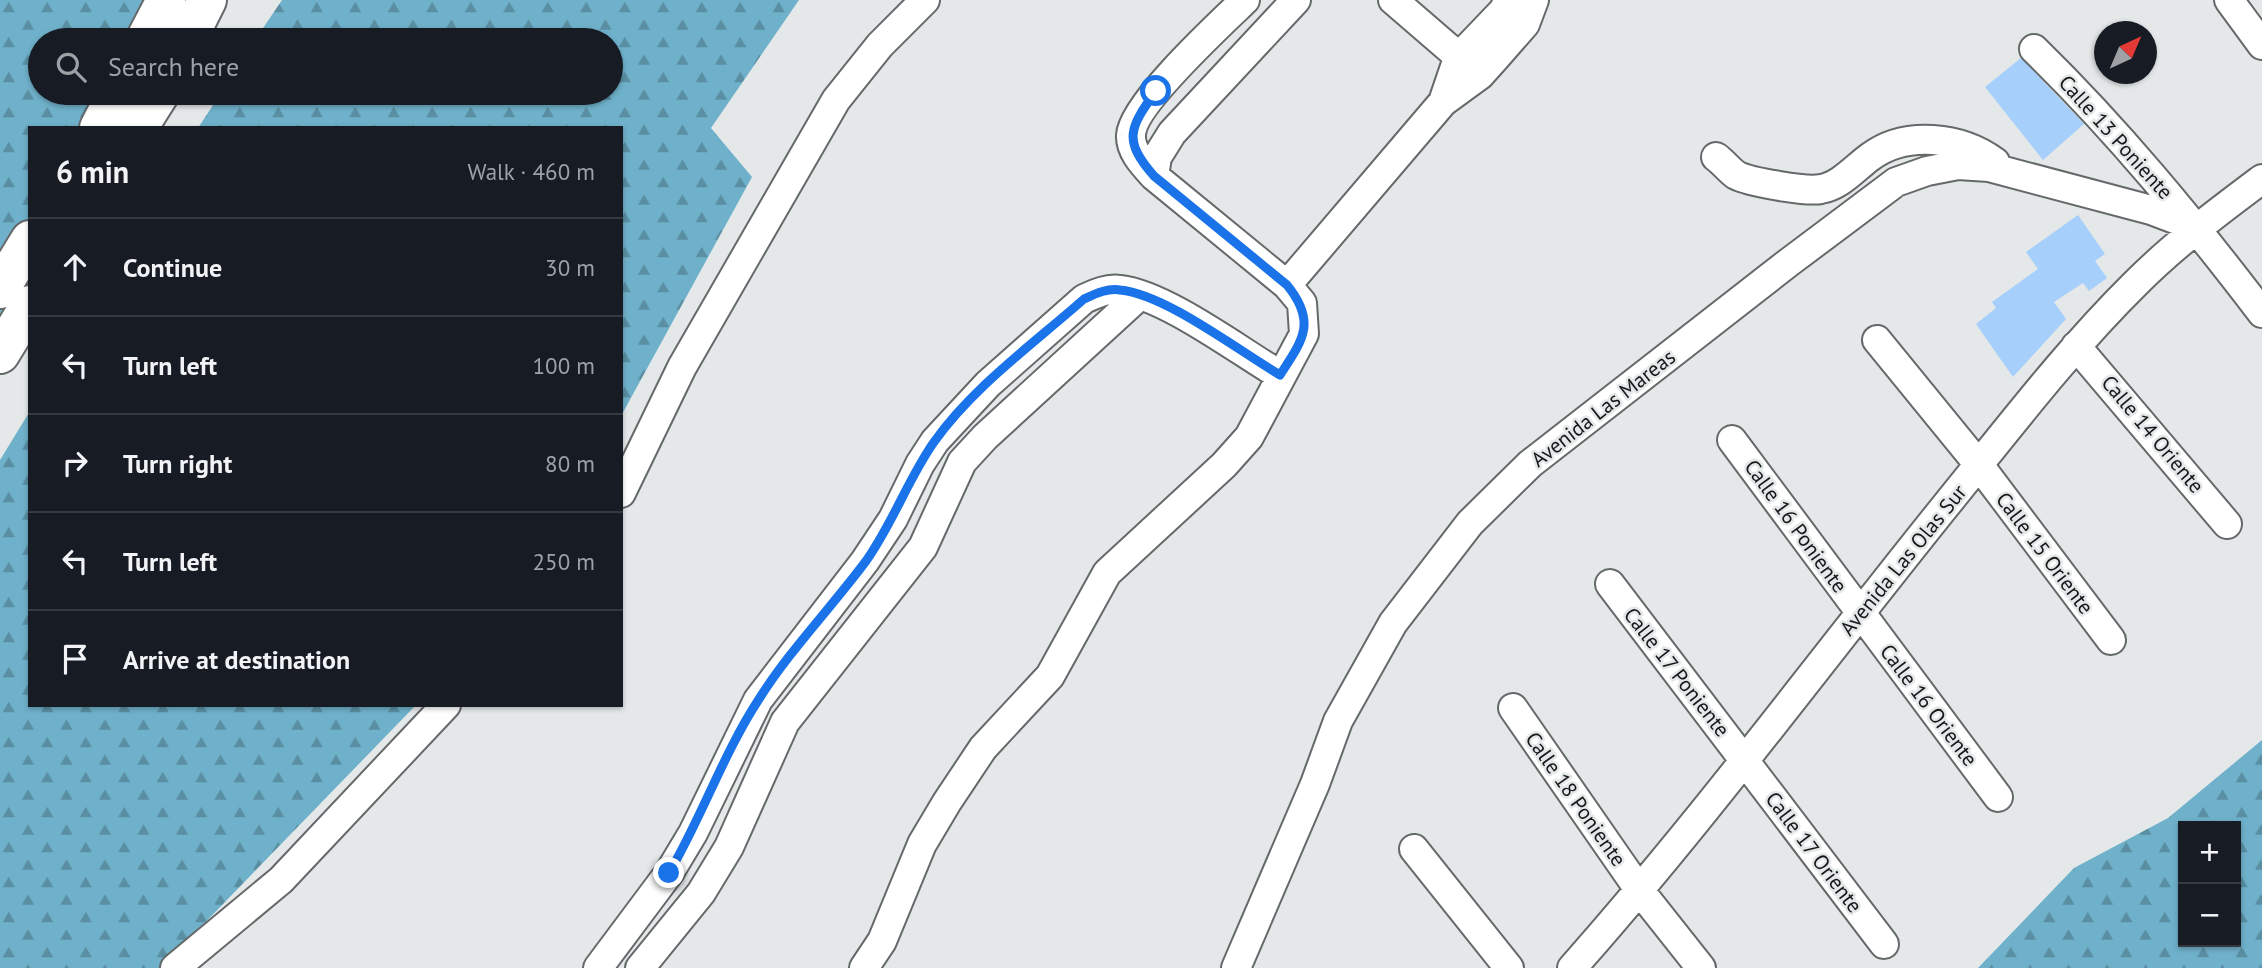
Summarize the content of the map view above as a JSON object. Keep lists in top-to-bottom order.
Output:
{
  "streets": {
    "street": [
      "Calle 13 Poniente",
      "Avenida Las Mareas",
      "Calle 14 Oriente",
      "Calle 16 Poniente",
      "Calle 15 Oriente",
      "Avenida Las Olas Sur",
      "Calle 17 Poniente",
      "Calle 16 Oriente",
      "Calle 18 Poniente",
      "Calle 17 Oriente"
    ]
  },
  "crossings": [
    ["Calle 13 Poniente", "Avenida Las Mareas"],
    ["Calle 13 Poniente", "Avenida Las Olas Sur"],
    ["Avenida Las Mareas", "Avenida Las Olas Sur"],
    ["Calle 14 Oriente", "Avenida Las Olas Sur"],
    ["Calle 16 Poniente", "Avenida Las Olas Sur"],
    ["Calle 16 Poniente", "Calle 16 Oriente"],
    ["Calle 15 Oriente", "Avenida Las Olas Sur"],
    ["Avenida Las Olas Sur", "Calle 17 Poniente"],
    ["Avenida Las Olas Sur", "Calle 16 Oriente"],
    ["Avenida Las Olas Sur", "Calle 18 Poniente"],
    ["Avenida Las Olas Sur", "Calle 17 Oriente"],
    ["Calle 17 Poniente", "Calle 17 Oriente"]
  ],
  "north": "top right",
  "page": {
    "search": "Search here",
    "heading": ["6 min", "Walk · 460 m"],
    "list": [
      ["Continue", "30 m"],
      ["Turn left", "100 m"],
      ["Turn right", "80 m"],
      ["Turn left", "250 m"],
      "Arrive at destination"
    ],
    "map_buttons": ["+", "−"]
  }
}
